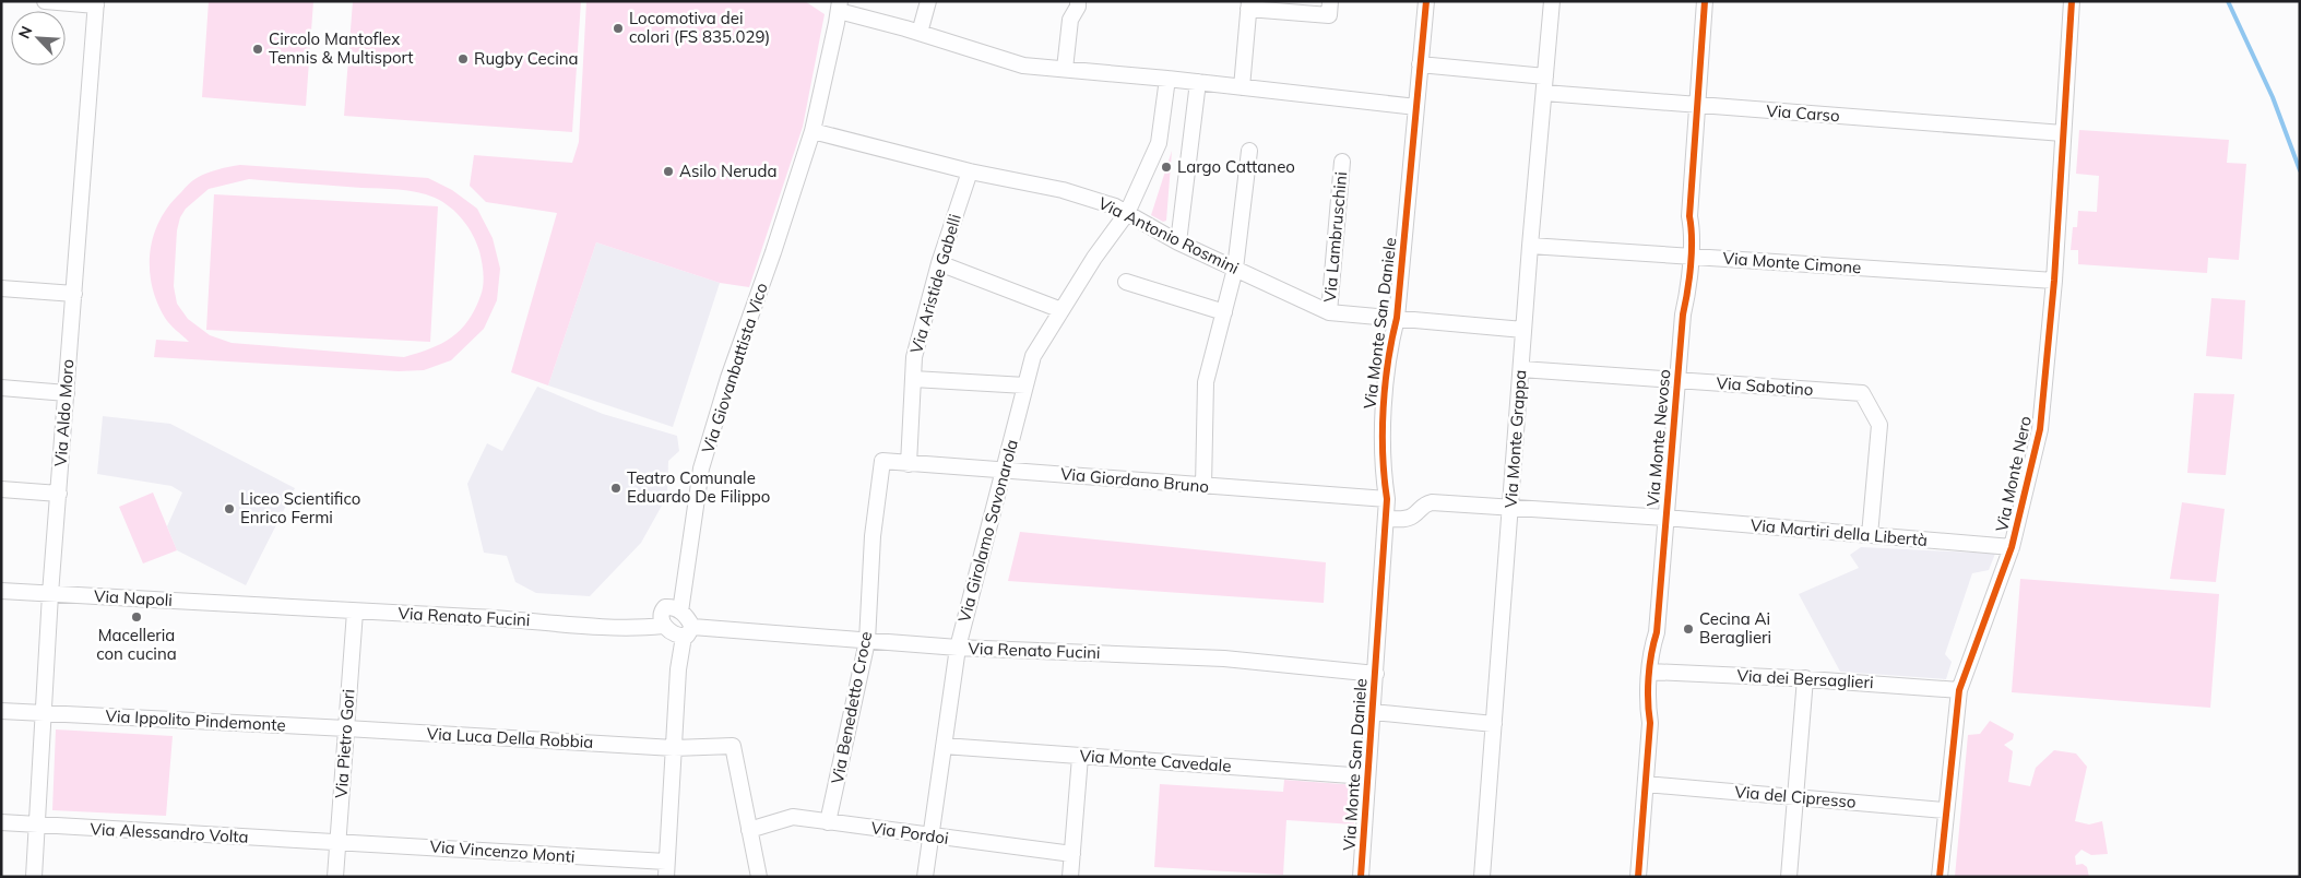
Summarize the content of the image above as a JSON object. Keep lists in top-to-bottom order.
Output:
{
  "streets": {
    "street": [
      "Via Carso",
      "Via Antonio Rosmini",
      "Via Lambruschini",
      "Via Monte Cimone",
      "Via Aristide Gabelli",
      "Via Monte San Daniele",
      "Via Giovanbattista Vico",
      "Via Sabotino",
      "Via Aldo Moro",
      "Via Monte Nevoso",
      "Via Monte Grappa",
      "Via Monte Nero",
      "Via Giordano Bruno",
      "Via Girolamo Savonarola",
      "Via Martiri della Libertà",
      "Via Napoli",
      "Via Renato Fucini",
      "Via dei Bersaglieri",
      "Via Benedetto Croce",
      "Via Ippolito Pindemonte",
      "Via Luca Della Robbia",
      "Via Pietro Gori",
      "Via Monte Cavedale",
      "Via del Cipresso",
      "Via Alessandro Volta",
      "Via Pordoi",
      "Via Vincenzo Monti"
    ]
  },
  "crossings": [
    ["Via Carso", "Via Monte Nevoso"],
    ["Via Carso", "Via Monte Grappa"],
    ["Via Carso", "Via Monte Nero"],
    ["Via Antonio Rosmini", "Via Lambruschini"],
    ["Via Antonio Rosmini", "Via Aristide Gabelli"],
    ["Via Antonio Rosmini", "Via Monte San Daniele"],
    ["Via Antonio Rosmini", "Via Giovanbattista Vico"],
    ["Via Antonio Rosmini", "Via Monte Grappa"],
    ["Via Antonio Rosmini", "Via Girolamo Savonarola"],
    ["Via Monte Cimone", "Via Monte Nevoso"],
    ["Via Monte Cimone", "Via Monte Grappa"],
    ["Via Monte Cimone", "Via Monte Nero"],
    ["Via Aristide Gabelli", "Via Giordano Bruno"],
    ["Via Monte San Daniele", "Via Giordano Bruno"],
    ["Via Monte San Daniele", "Via Martiri della Libertà"],
    ["Via Monte San Daniele", "Via Renato Fucini"],
    ["Via Monte San Daniele", "Via Monte Cavedale"],
    ["Via Sabotino", "Via Monte Nevoso"],
    ["Via Sabotino", "Via Monte Grappa"],
    ["Via Sabotino", "Via Martiri della Libertà"],
    ["Via Aldo Moro", "Via Napoli"],
    ["Via Aldo Moro", "Via Ippolito Pindemonte"],
    ["Via Aldo Moro", "Via Alessandro Volta"],
    ["Via Monte Nevoso", "Via Martiri della Libertà"],
    ["Via Monte Nevoso", "Via dei Bersaglieri"],
    ["Via Monte Nevoso", "Via del Cipresso"],
    ["Via Monte Grappa", "Via Martiri della Libertà"],
    ["Via Monte Nero", "Via Martiri della Libertà"],
    ["Via Monte Nero", "Via dei Bersaglieri"],
    ["Via Monte Nero", "Via del Cipresso"],
    ["Via Giordano Bruno", "Via Girolamo Savonarola"],
    ["Via Giordano Bruno", "Via Benedetto Croce"],
    ["Via Girolamo Savonarola", "Via Renato Fucini"],
    ["Via Girolamo Savonarola", "Via Monte Cavedale"],
    ["Via Girolamo Savonarola", "Via Pordoi"],
    ["Via Napoli", "Via Renato Fucini"],
    ["Via Renato Fucini", "Via Benedetto Croce"],
    ["Via Renato Fucini", "Via Pietro Gori"],
    ["Via Benedetto Croce", "Via Pordoi"],
    ["Via Ippolito Pindemonte", "Via Luca Della Robbia"],
    ["Via Ippolito Pindemonte", "Via Pietro Gori"],
    ["Via Luca Della Robbia", "Via Pietro Gori"],
    ["Via Luca Della Robbia", "Via Pordoi"],
    ["Via Pietro Gori", "Via Alessandro Volta"],
    ["Via Pietro Gori", "Via Vincenzo Monti"],
    ["Via Alessandro Volta", "Via Vincenzo Monti"]
  ],
  "places": [
    "Locomotiva dei colori (FS 835.029)",
    "Circolo Mantoflex Tennis & Multisport",
    "Rugby Cecina",
    "Largo Cattaneo",
    "Asilo Neruda",
    "Teatro Comunale Eduardo De Filippo",
    "Liceo Scientifico Enrico Fermi",
    "Macelleria con cucina",
    "Cecina Ai Beraglieri"
  ],
  "north": "top left"
}
